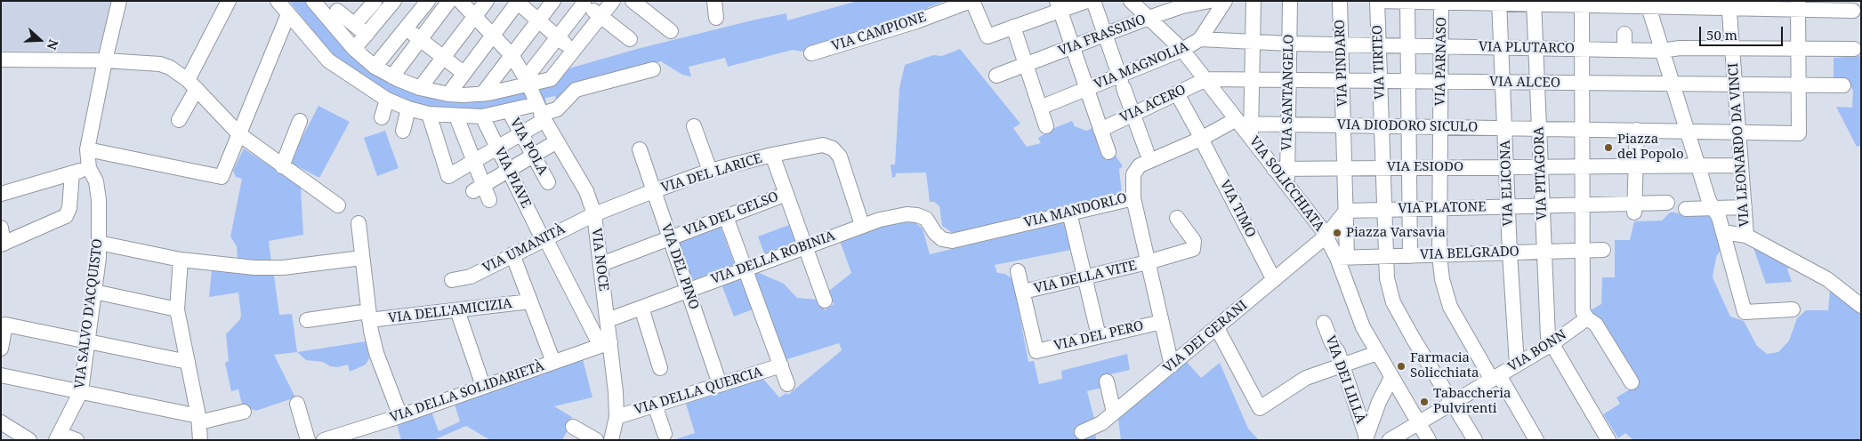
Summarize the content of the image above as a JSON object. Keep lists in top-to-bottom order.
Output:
{
  "streets": {
    "street": [
      "VIA CAMPIONE",
      "VIA FRASSINO",
      "VIA PLUTARCO",
      "VIA PARNASO",
      "VIA TIRTEO",
      "VIA PINDARO",
      "VIA MAGNOLIA",
      "VIA ALCEO",
      "VIA SANTANGELO",
      "VIA ACERO",
      "VIA DIODORO SICULO",
      "VIA LEONARDO DA VINCI",
      "VIA POLA",
      "VIA ESIODO",
      "VIA DEL LARICE",
      "VIA PITAGORA",
      "VIA PIAVE",
      "VIA ELICONA",
      "VIA SOLICCHIATA",
      "VIA PLATONE",
      "VIA TIMO",
      "VIA MANDORLO",
      "VIA DEL GELSO",
      "VIA UMANITÀ",
      "VIA BELGRADO",
      "VIA DELLA ROBINIA",
      "VIA NOCE",
      "VIA DEL PINO",
      "VIA DELLA VITE",
      "VIA DELL'AMICIZIA",
      "VIA SALVO D'ACQUISTO",
      "VIA DEL PERO",
      "VIA DEI GERANI",
      "VIA BONN",
      "VIA DEI LILLÀ",
      "VIA DELLA QUERCIA",
      "VIA DELLA SOLIDARIETÀ"
    ]
  },
  "crossings": [
    ["VIA FRASSINO", "VIA SOLICCHIATA"],
    ["VIA PLUTARCO", "VIA PARNASO"],
    ["VIA PLUTARCO", "VIA TIRTEO"],
    ["VIA PLUTARCO", "VIA PINDARO"],
    ["VIA PLUTARCO", "VIA MAGNOLIA"],
    ["VIA PLUTARCO", "VIA SANTANGELO"],
    ["VIA PLUTARCO", "VIA LEONARDO DA VINCI"],
    ["VIA PLUTARCO", "VIA PITAGORA"],
    ["VIA PLUTARCO", "VIA ELICONA"],
    ["VIA PARNASO", "VIA ALCEO"],
    ["VIA PARNASO", "VIA DIODORO SICULO"],
    ["VIA PARNASO", "VIA ESIODO"],
    ["VIA PARNASO", "VIA PLATONE"],
    ["VIA PARNASO", "VIA BELGRADO"],
    ["VIA PARNASO", "VIA BONN"],
    ["VIA TIRTEO", "VIA ALCEO"],
    ["VIA TIRTEO", "VIA DIODORO SICULO"],
    ["VIA TIRTEO", "VIA ESIODO"],
    ["VIA TIRTEO", "VIA PLATONE"],
    ["VIA TIRTEO", "VIA BELGRADO"],
    ["VIA TIRTEO", "VIA BONN"],
    ["VIA PINDARO", "VIA ALCEO"],
    ["VIA PINDARO", "VIA DIODORO SICULO"],
    ["VIA PINDARO", "VIA ESIODO"],
    ["VIA PINDARO", "VIA SOLICCHIATA"],
    ["VIA PINDARO", "VIA PLATONE"],
    ["VIA PINDARO", "VIA BELGRADO"],
    ["VIA PINDARO", "VIA DEI GERANI"],
    ["VIA MAGNOLIA", "VIA SOLICCHIATA"],
    ["VIA ALCEO", "VIA SANTANGELO"],
    ["VIA ALCEO", "VIA ACERO"],
    ["VIA ALCEO", "VIA LEONARDO DA VINCI"],
    ["VIA ALCEO", "VIA PITAGORA"],
    ["VIA ALCEO", "VIA ELICONA"],
    ["VIA ALCEO", "VIA SOLICCHIATA"],
    ["VIA SANTANGELO", "VIA DIODORO SICULO"],
    ["VIA SANTANGELO", "VIA ESIODO"],
    ["VIA SANTANGELO", "VIA SOLICCHIATA"],
    ["VIA ACERO", "VIA SOLICCHIATA"],
    ["VIA ACERO", "VIA TIMO"],
    ["VIA DIODORO SICULO", "VIA PITAGORA"],
    ["VIA DIODORO SICULO", "VIA ELICONA"],
    ["VIA DIODORO SICULO", "VIA SOLICCHIATA"],
    ["VIA DIODORO SICULO", "VIA MANDORLO"],
    ["VIA ESIODO", "VIA PITAGORA"],
    ["VIA ESIODO", "VIA ELICONA"],
    ["VIA ESIODO", "VIA SOLICCHIATA"],
    ["VIA DEL LARICE", "VIA UMANITÀ"],
    ["VIA DEL LARICE", "VIA DELLA ROBINIA"],
    ["VIA DEL LARICE", "VIA NOCE"],
    ["VIA DEL LARICE", "VIA DEL PINO"],
    ["VIA PITAGORA", "VIA PLATONE"],
    ["VIA PITAGORA", "VIA BELGRADO"],
    ["VIA PITAGORA", "VIA BONN"],
    ["VIA PIAVE", "VIA UMANITÀ"],
    ["VIA PIAVE", "VIA NOCE"],
    ["VIA PIAVE", "VIA DELLA SOLIDARIETÀ"],
    ["VIA ELICONA", "VIA PLATONE"],
    ["VIA ELICONA", "VIA BELGRADO"],
    ["VIA ELICONA", "VIA BONN"],
    ["VIA SOLICCHIATA", "VIA MANDORLO"],
    ["VIA SOLICCHIATA", "VIA BELGRADO"],
    ["VIA SOLICCHIATA", "VIA DEI GERANI"],
    ["VIA SOLICCHIATA", "VIA BONN"],
    ["VIA PLATONE", "VIA DEI GERANI"],
    ["VIA TIMO", "VIA MANDORLO"],
    ["VIA TIMO", "VIA DEI GERANI"],
    ["VIA MANDORLO", "VIA DELLA ROBINIA"],
    ["VIA DEL GELSO", "VIA NOCE"],
    ["VIA DEL GELSO", "VIA DEL PINO"],
    ["VIA UMANITÀ", "VIA NOCE"],
    ["VIA DELLA ROBINIA", "VIA NOCE"],
    ["VIA DELLA ROBINIA", "VIA DEL PINO"],
    ["VIA NOCE", "VIA DELLA QUERCIA"],
    ["VIA NOCE", "VIA DELLA SOLIDARIETÀ"],
    ["VIA DEL PINO", "VIA DELLA QUERCIA"],
    ["VIA DELLA VITE", "VIA DEL PERO"]
  ],
  "places": [
    "Piazza del Popolo",
    "Piazza Varsavia",
    "Farmacia Solicchiata",
    "Tabaccheria Pulvirenti"
  ],
  "scale_bar": "50 m",
  "north": "right"
}
